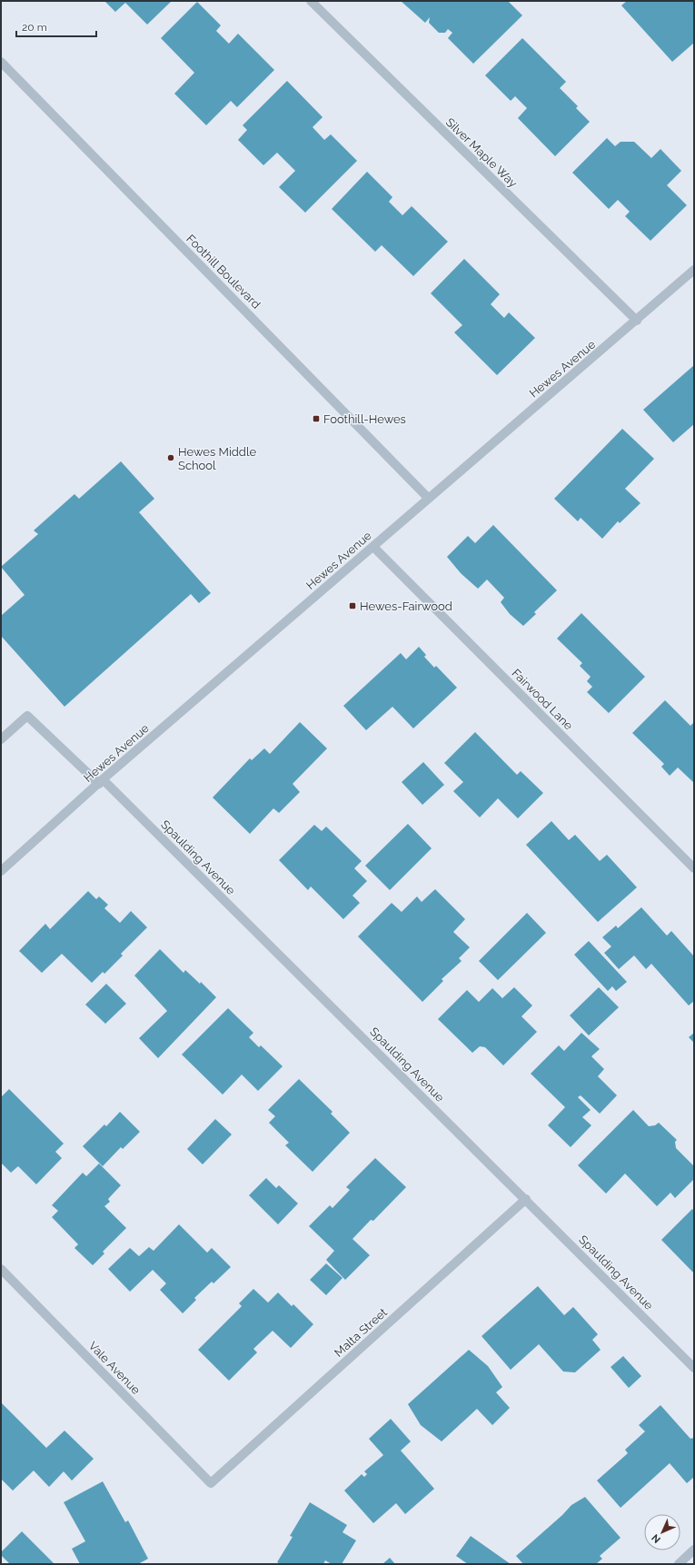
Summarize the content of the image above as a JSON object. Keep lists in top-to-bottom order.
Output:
{
  "streets": {
    "street": [
      "Silver Maple Way",
      "Foothill Boulevard",
      "Hewes Avenue",
      "Fairwood Lane",
      "Spaulding Avenue",
      "Malta Street",
      "Vale Avenue"
    ]
  },
  "crossings": [
    ["Silver Maple Way", "Hewes Avenue"],
    ["Foothill Boulevard", "Hewes Avenue"],
    ["Hewes Avenue", "Fairwood Lane"],
    ["Hewes Avenue", "Spaulding Avenue"],
    ["Spaulding Avenue", "Malta Street"],
    ["Malta Street", "Vale Avenue"]
  ],
  "places": {
    "transit": ["Foothill-Hewes", "Hewes-Fairwood"],
    "other": ["Hewes Middle School"]
  },
  "scale_bar": "20 m",
  "north": "bottom left"
}
